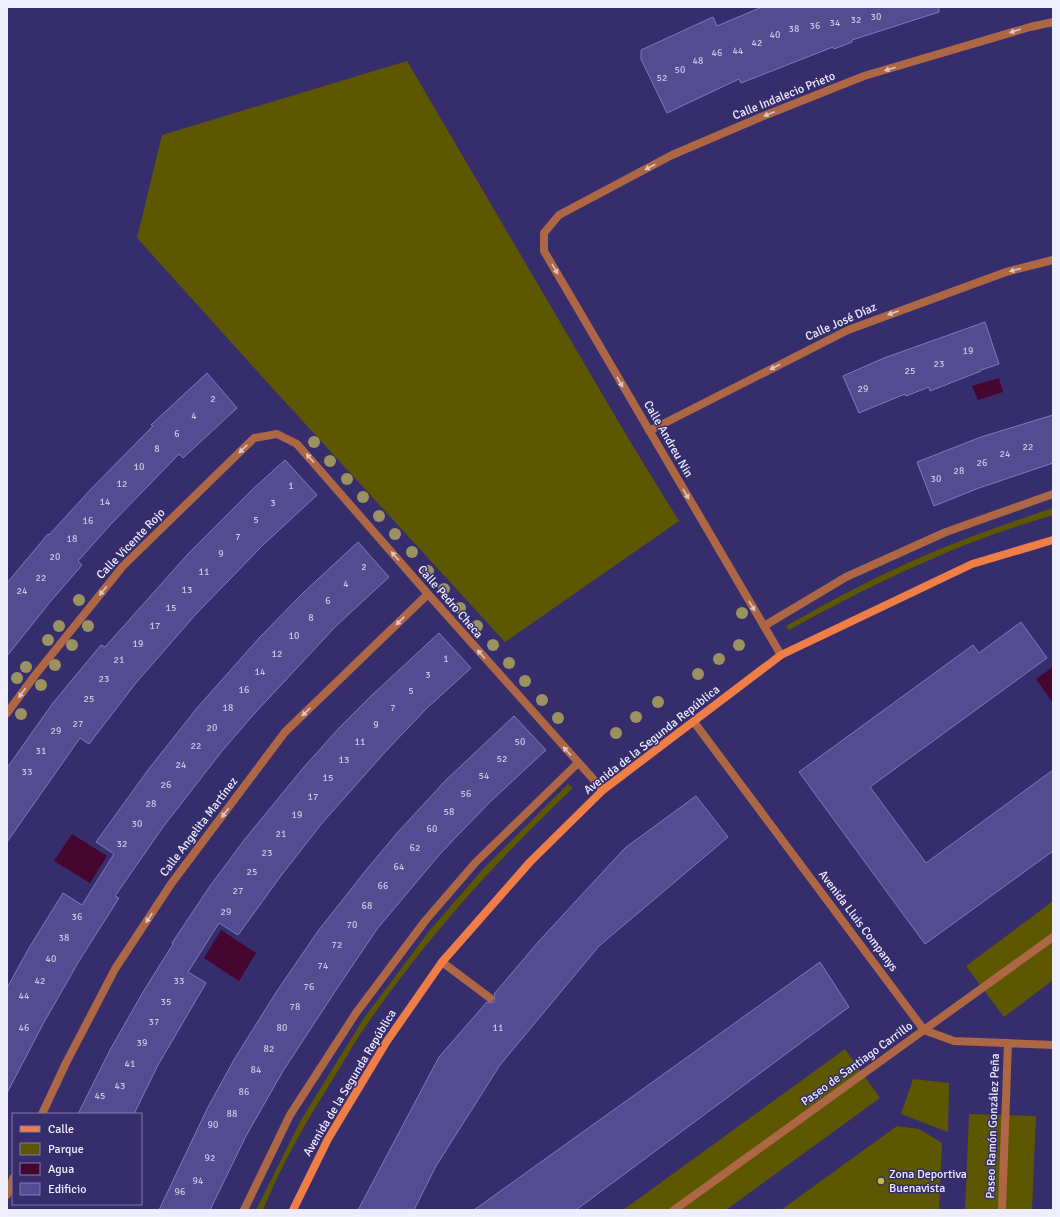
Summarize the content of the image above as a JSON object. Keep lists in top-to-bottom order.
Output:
{
  "streets": {
    "street": [
      "Calle Indalecio Prieto",
      "Calle José Díaz",
      "Calle Andreu Nin",
      "Calle Vicente Rojo",
      "Calle Pedro Checa",
      "Avenida de la Segunda República",
      "Calle Angelita Martínez",
      "Avenida Lluis Companys",
      "Paseo de Santiago Carrillo",
      "Paseo Ramón González Peña"
    ]
  },
  "crossings": [
    ["Calle Indalecio Prieto", "Calle Andreu Nin"],
    ["Calle José Díaz", "Calle Andreu Nin"],
    ["Calle Andreu Nin", "Avenida de la Segunda República"],
    ["Calle Vicente Rojo", "Calle Pedro Checa"],
    ["Calle Pedro Checa", "Avenida de la Segunda República"],
    ["Calle Pedro Checa", "Calle Angelita Martínez"],
    ["Avenida de la Segunda República", "Avenida Lluis Companys"],
    ["Avenida Lluis Companys", "Paseo de Santiago Carrillo"]
  ],
  "one_way": [
    "Calle Indalecio Prieto",
    "Calle José Díaz",
    "Calle Andreu Nin",
    "Calle Vicente Rojo",
    "Calle Pedro Checa",
    "Calle Angelita Martínez"
  ],
  "places": ["Zona Deportiva Buenavista"],
  "house_numbers": [
    "30",
    "32",
    "34",
    "36",
    "38",
    "40",
    "42",
    "44",
    "46",
    "48",
    "50",
    "52",
    "19",
    "23",
    "25",
    "29",
    "2",
    "4",
    "6",
    "22",
    "8",
    "24",
    "26",
    "10",
    "28",
    "30",
    "12",
    "1",
    "14",
    "3",
    "5",
    "16",
    "7",
    "18",
    "9",
    "20",
    "2",
    "11",
    "22",
    "4",
    "13",
    "24",
    "6",
    "15",
    "8",
    "17",
    "10",
    "19",
    "12",
    "1",
    "21",
    "14",
    "3",
    "23",
    "16",
    "5",
    "25",
    "18",
    "7",
    "27",
    "9",
    "20",
    "29",
    "11",
    "50",
    "22",
    "31",
    "52",
    "13",
    "24",
    "33",
    "54",
    "15",
    "26",
    "56",
    "17",
    "28",
    "58",
    "19",
    "30",
    "60",
    "21",
    "32",
    "62",
    "23",
    "64",
    "25",
    "66",
    "27",
    "68",
    "29",
    "36",
    "70",
    "38",
    "72",
    "40",
    "74",
    "42",
    "33",
    "76",
    "44",
    "35",
    "78",
    "37",
    "46",
    "80",
    "11",
    "39",
    "82",
    "41",
    "84",
    "43",
    "86",
    "45",
    "88",
    "90",
    "92",
    "94",
    "96"
  ],
  "legend": [
    "Calle",
    "Parque",
    "Agua",
    "Edificio"
  ]
}
